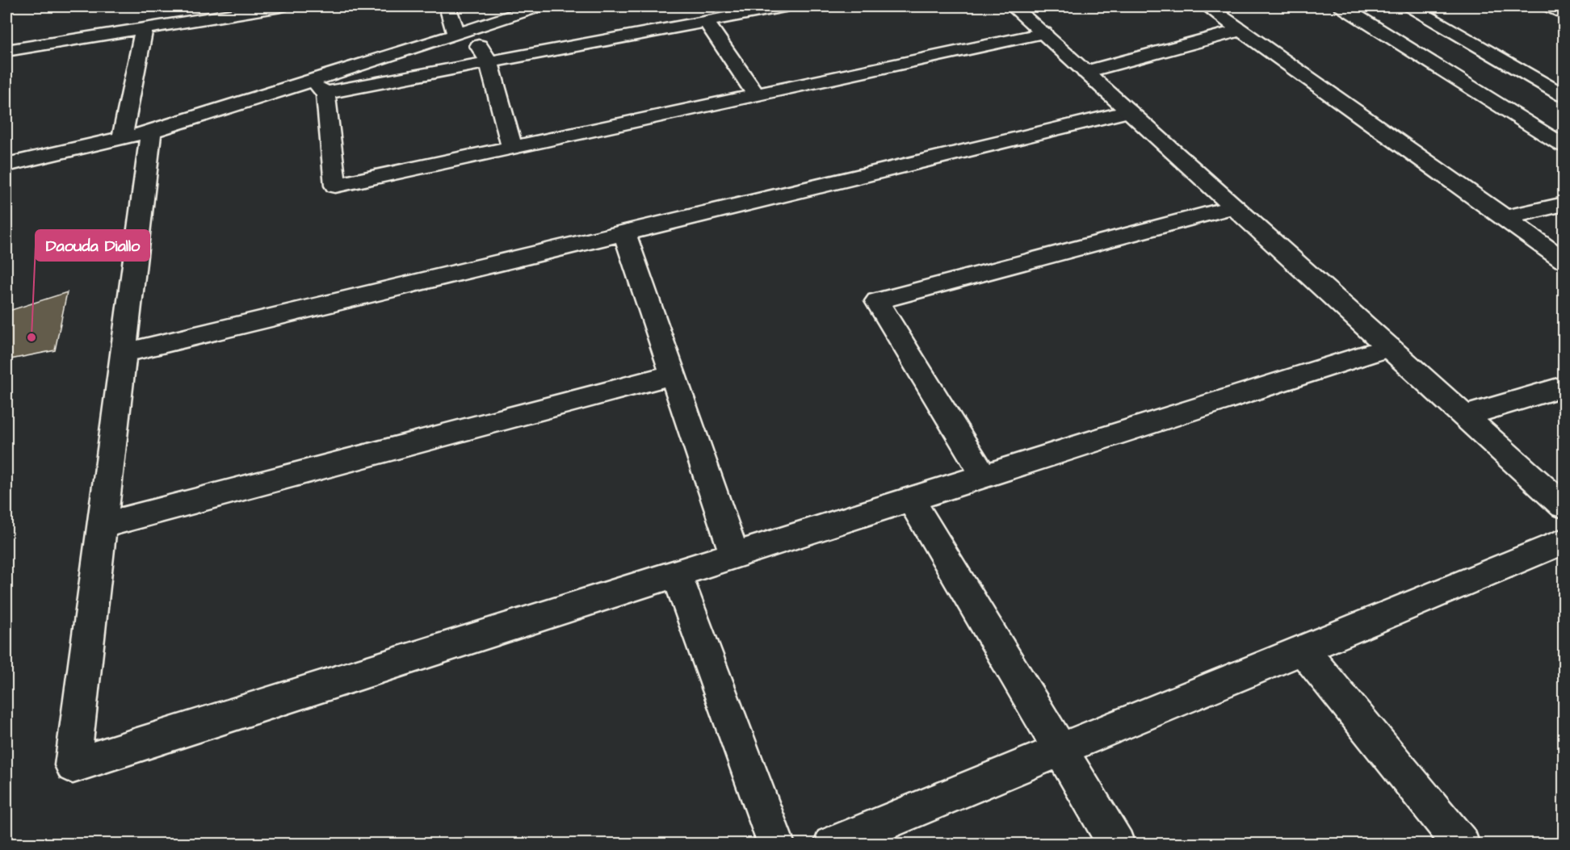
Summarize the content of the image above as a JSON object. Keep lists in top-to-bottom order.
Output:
{
  "places": ["Daouda Diallo"]
}
